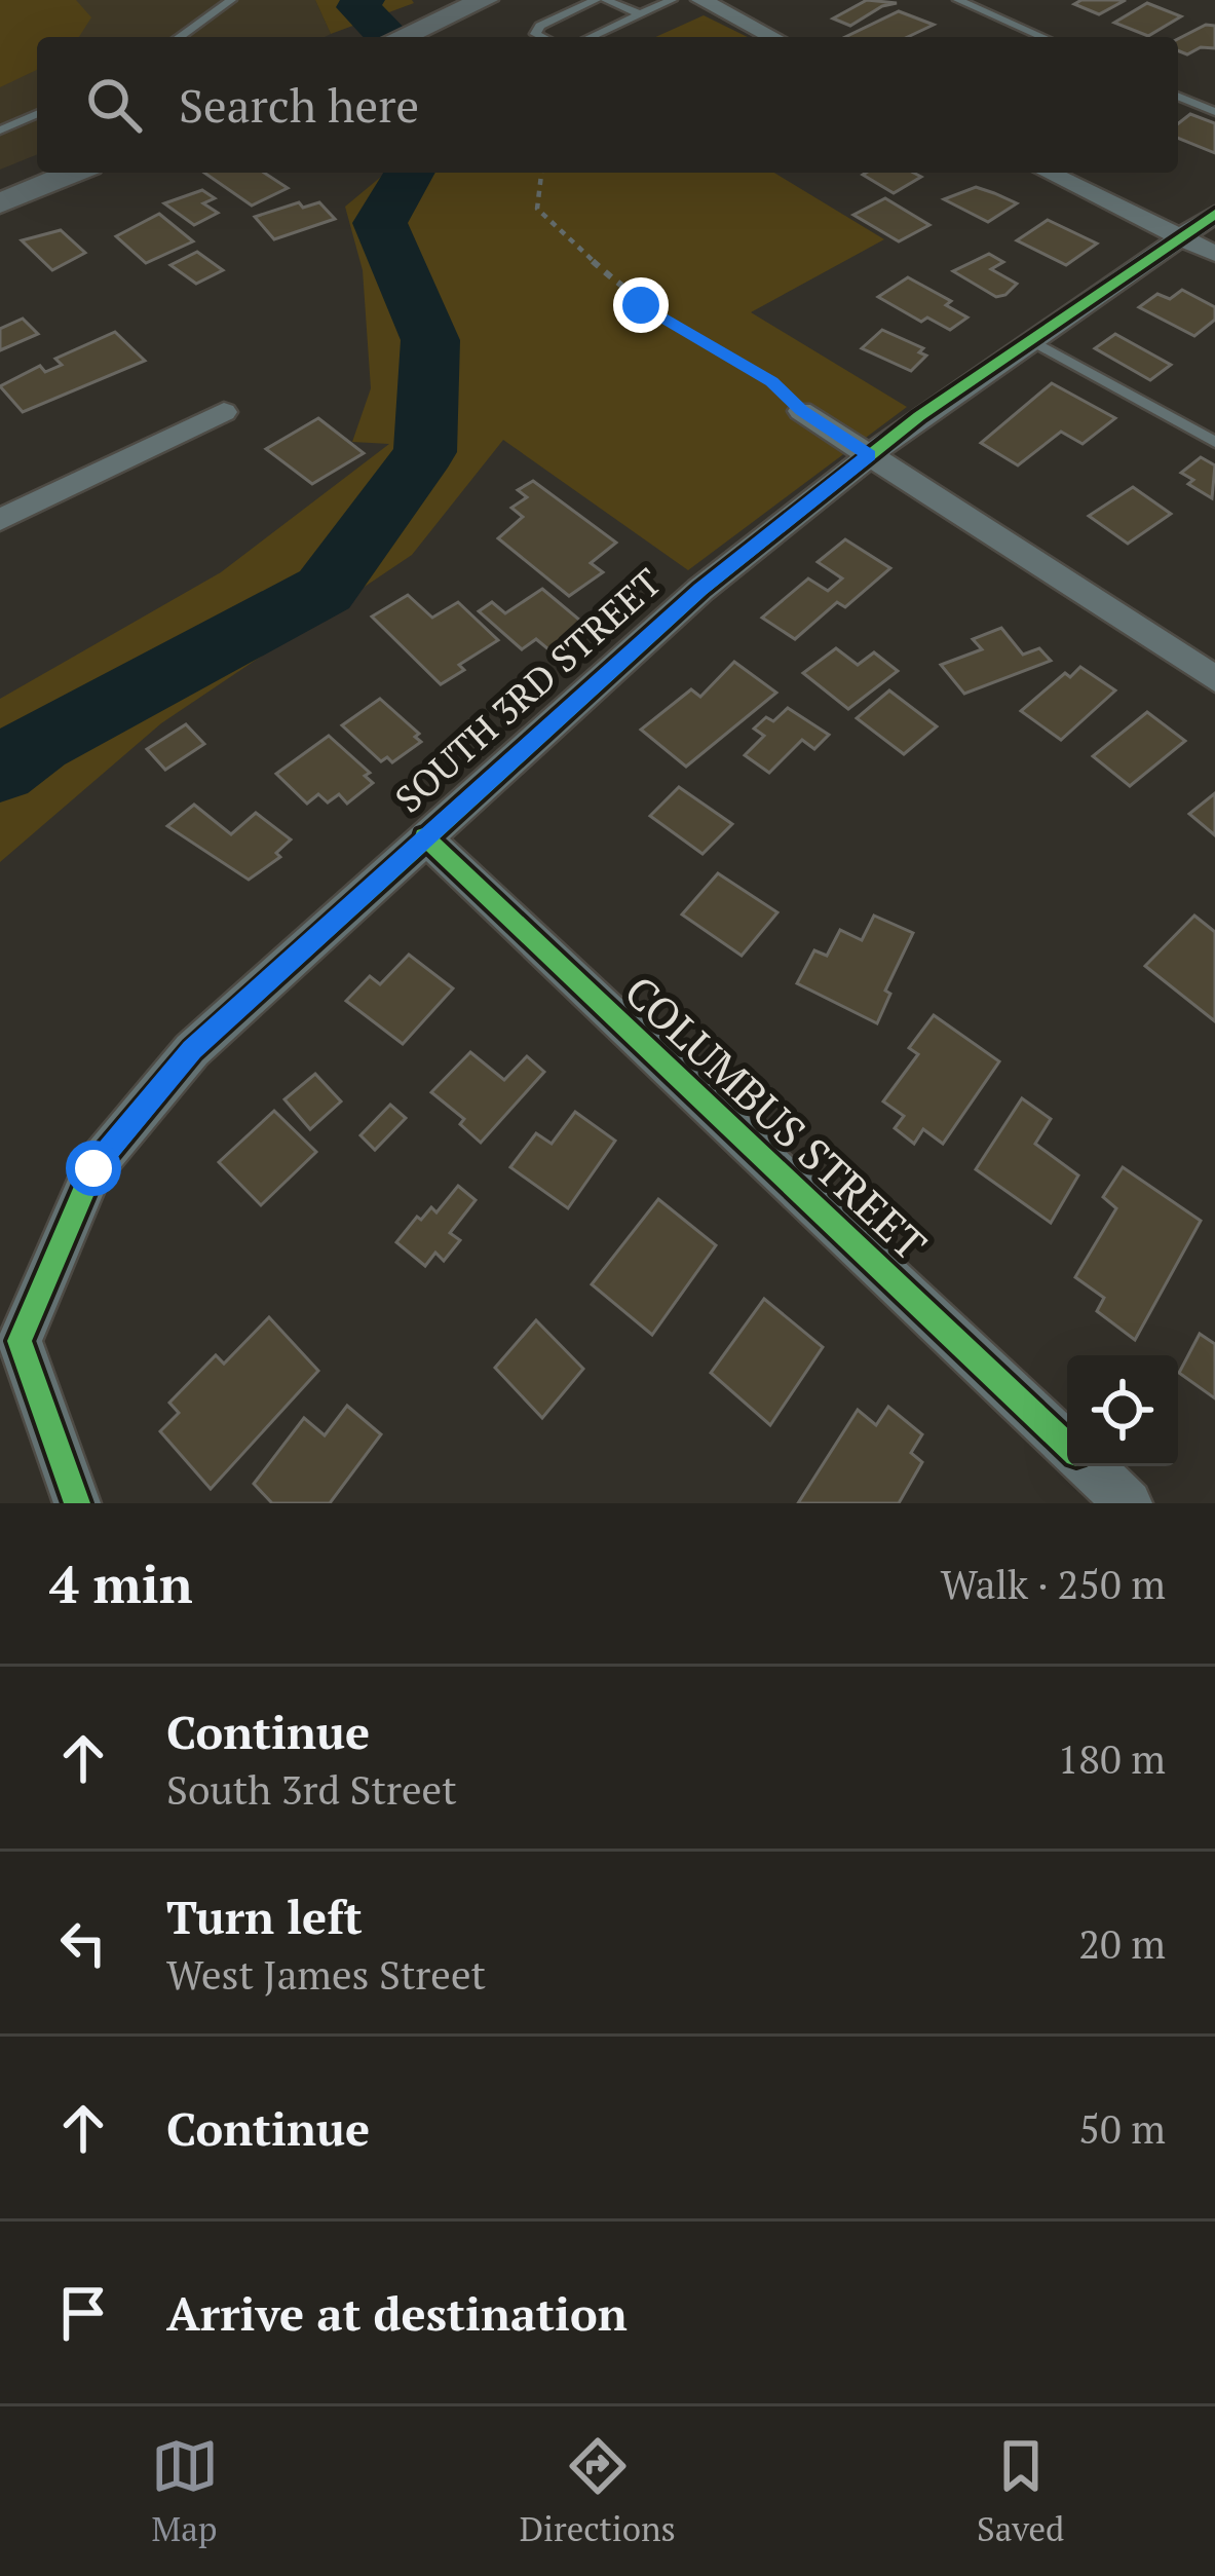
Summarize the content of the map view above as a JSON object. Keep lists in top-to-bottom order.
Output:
{
  "streets": {
    "street": ["SOUTH 3RD STREET", "COLUMBUS STREET"]
  },
  "crossings": [
    ["SOUTH 3RD STREET", "COLUMBUS STREET"]
  ],
  "page": {
    "search": "Search here",
    "heading": ["4 min", "Walk · 250 m"],
    "list": [
      ["Continue", "South 3rd Street", "180 m"],
      ["Turn left", "West James Street", "20 m"],
      ["Continue", "50 m"],
      "Arrive at destination"
    ],
    "nav": ["Map", "Directions", "Saved"]
  }
}
